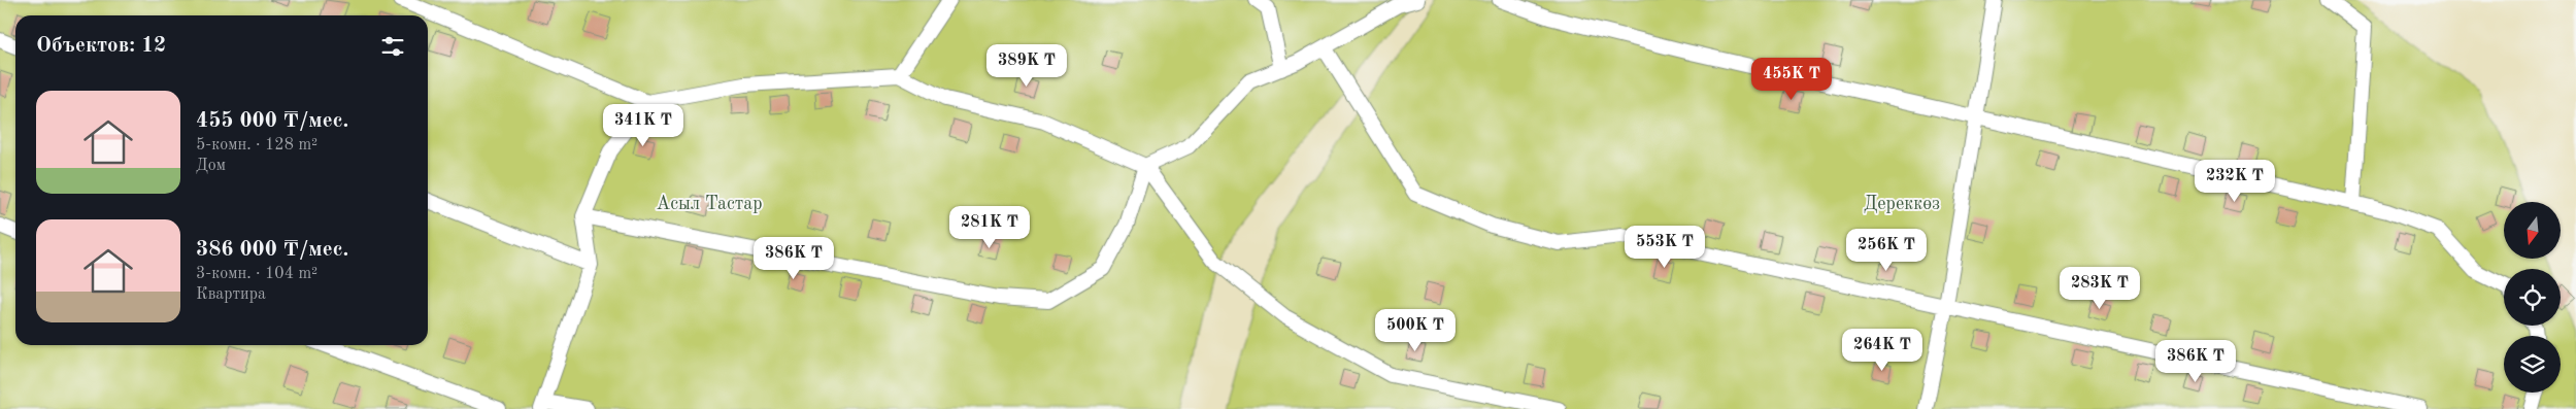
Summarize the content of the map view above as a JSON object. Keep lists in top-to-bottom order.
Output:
{
  "parks": ["Асыл Тастар", "Дереккөз"],
  "north": "bottom",
  "page": {
    "heading": "Объектов: 12",
    "price": [
      "389K ₸",
      "455K ₸",
      "341K ₸",
      "232K ₸",
      "281K ₸",
      "553K ₸",
      "256K ₸",
      "386K ₸",
      "283K ₸",
      "500K ₸",
      "264K ₸",
      "386K ₸"
    ],
    "list": [
      {
        "name": "455 000 ₸/мес.",
        "note": "5-комн. · 128 m² · Дом"
      },
      {
        "name": "386 000 ₸/мес.",
        "note": "3-комн. · 104 m² · Квартира"
      }
    ]
  }
}
